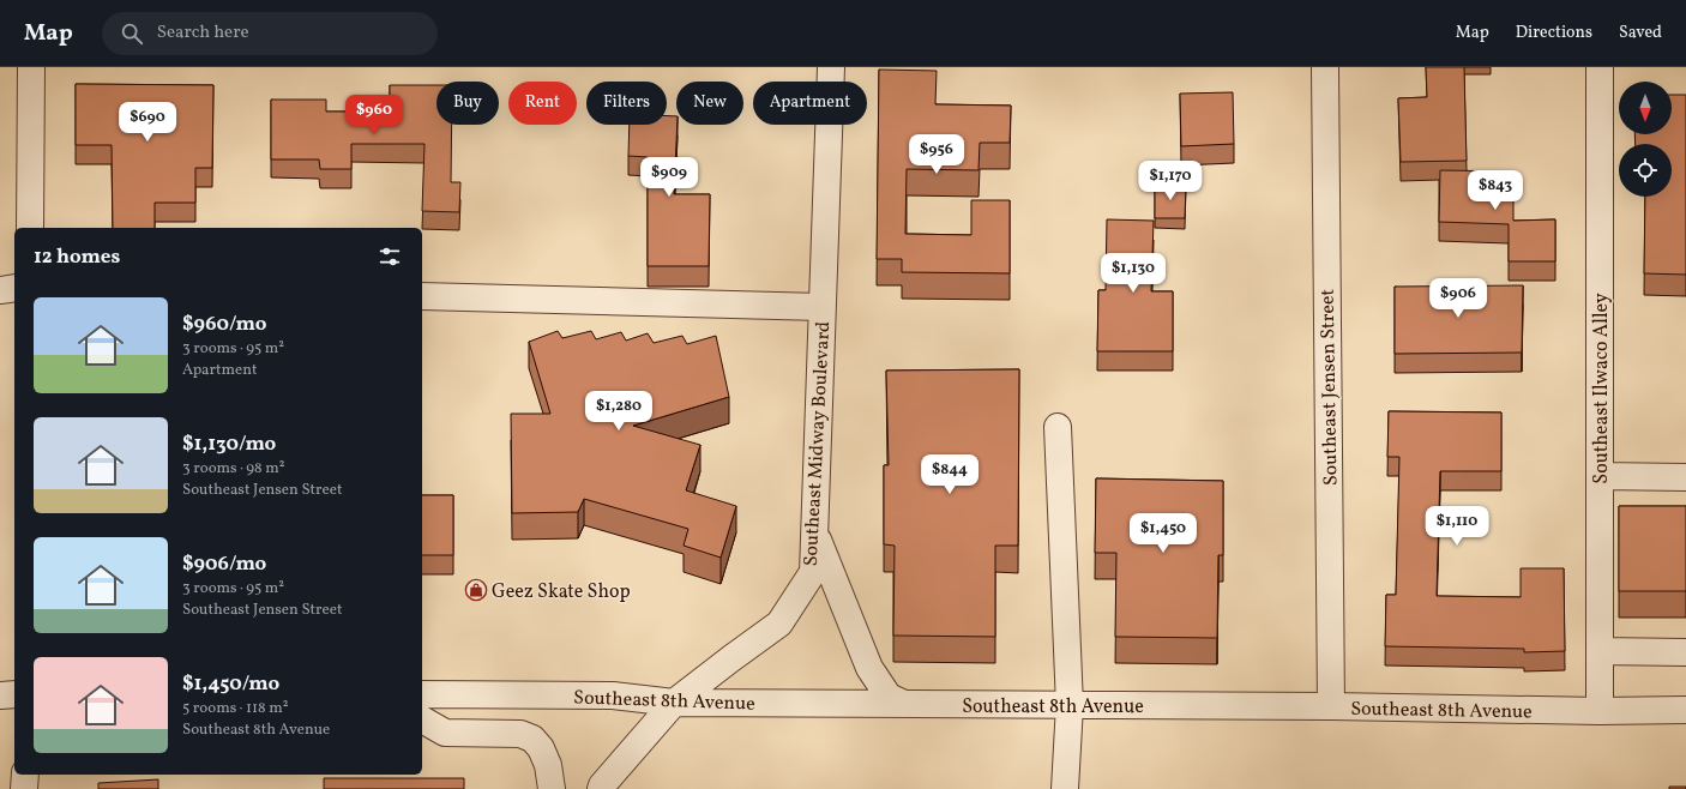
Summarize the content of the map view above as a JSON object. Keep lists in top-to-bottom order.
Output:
{
  "streets": {
    "street": [
      "Southeast Jensen Street",
      "Southeast Ilwaco Alley",
      "Southeast Midway Boulevard",
      "Southeast 8th Avenue"
    ]
  },
  "crossings": [
    ["Southeast Jensen Street", "Southeast 8th Avenue"],
    ["Southeast Ilwaco Alley", "Southeast 8th Avenue"],
    ["Southeast Midway Boulevard", "Southeast 8th Avenue"]
  ],
  "places": {
    "shop": ["Geez Skate Shop"]
  },
  "north": "bottom",
  "page": {
    "header": "Map",
    "search": "Search here",
    "nav": ["Map", "Directions", "Saved"],
    "chip": [
      "Buy",
      "Rent",
      "Filters",
      "New",
      "Apartment"
    ],
    "price": [
      "$960",
      "$690",
      "$956",
      "$909",
      "$1,170",
      "$843",
      "$1,130",
      "$906",
      "$1,280",
      "$844",
      "$1,110",
      "$1,450"
    ],
    "heading": "12 homes",
    "list": [
      {
        "name": "$960/mo",
        "note": "3 rooms · 95 m² · Apartment"
      },
      {
        "name": "$1,130/mo",
        "note": "3 rooms · 98 m² · Southeast Jensen Street"
      },
      {
        "name": "$906/mo",
        "note": "3 rooms · 95 m² · Southeast Jensen Street"
      },
      {
        "name": "$1,450/mo",
        "note": "5 rooms · 118 m² · Southeast 8th Avenue"
      }
    ]
  }
}
